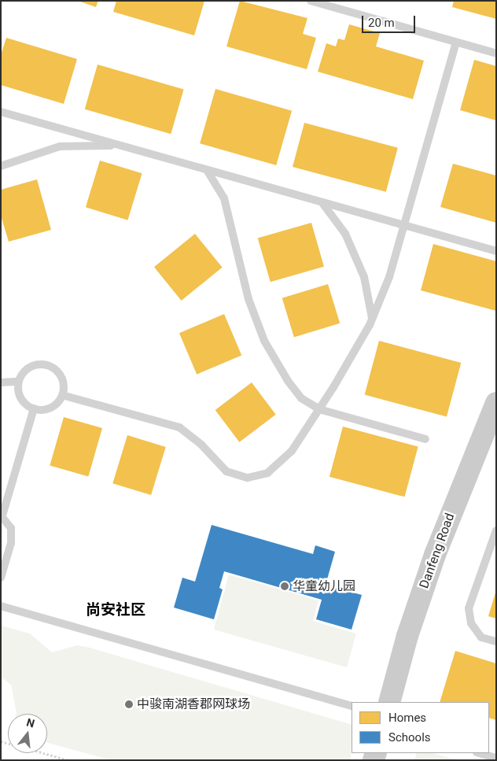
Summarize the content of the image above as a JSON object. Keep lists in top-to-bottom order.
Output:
{
  "streets": {
    "main road": ["Danfeng Road"]
  },
  "districts": ["尚安社区"],
  "places": ["华童幼儿园", "中骏南湖香郡网球场"],
  "legend": ["Homes", "Schools"],
  "scale_bar": "20 m",
  "north": "top"
}
